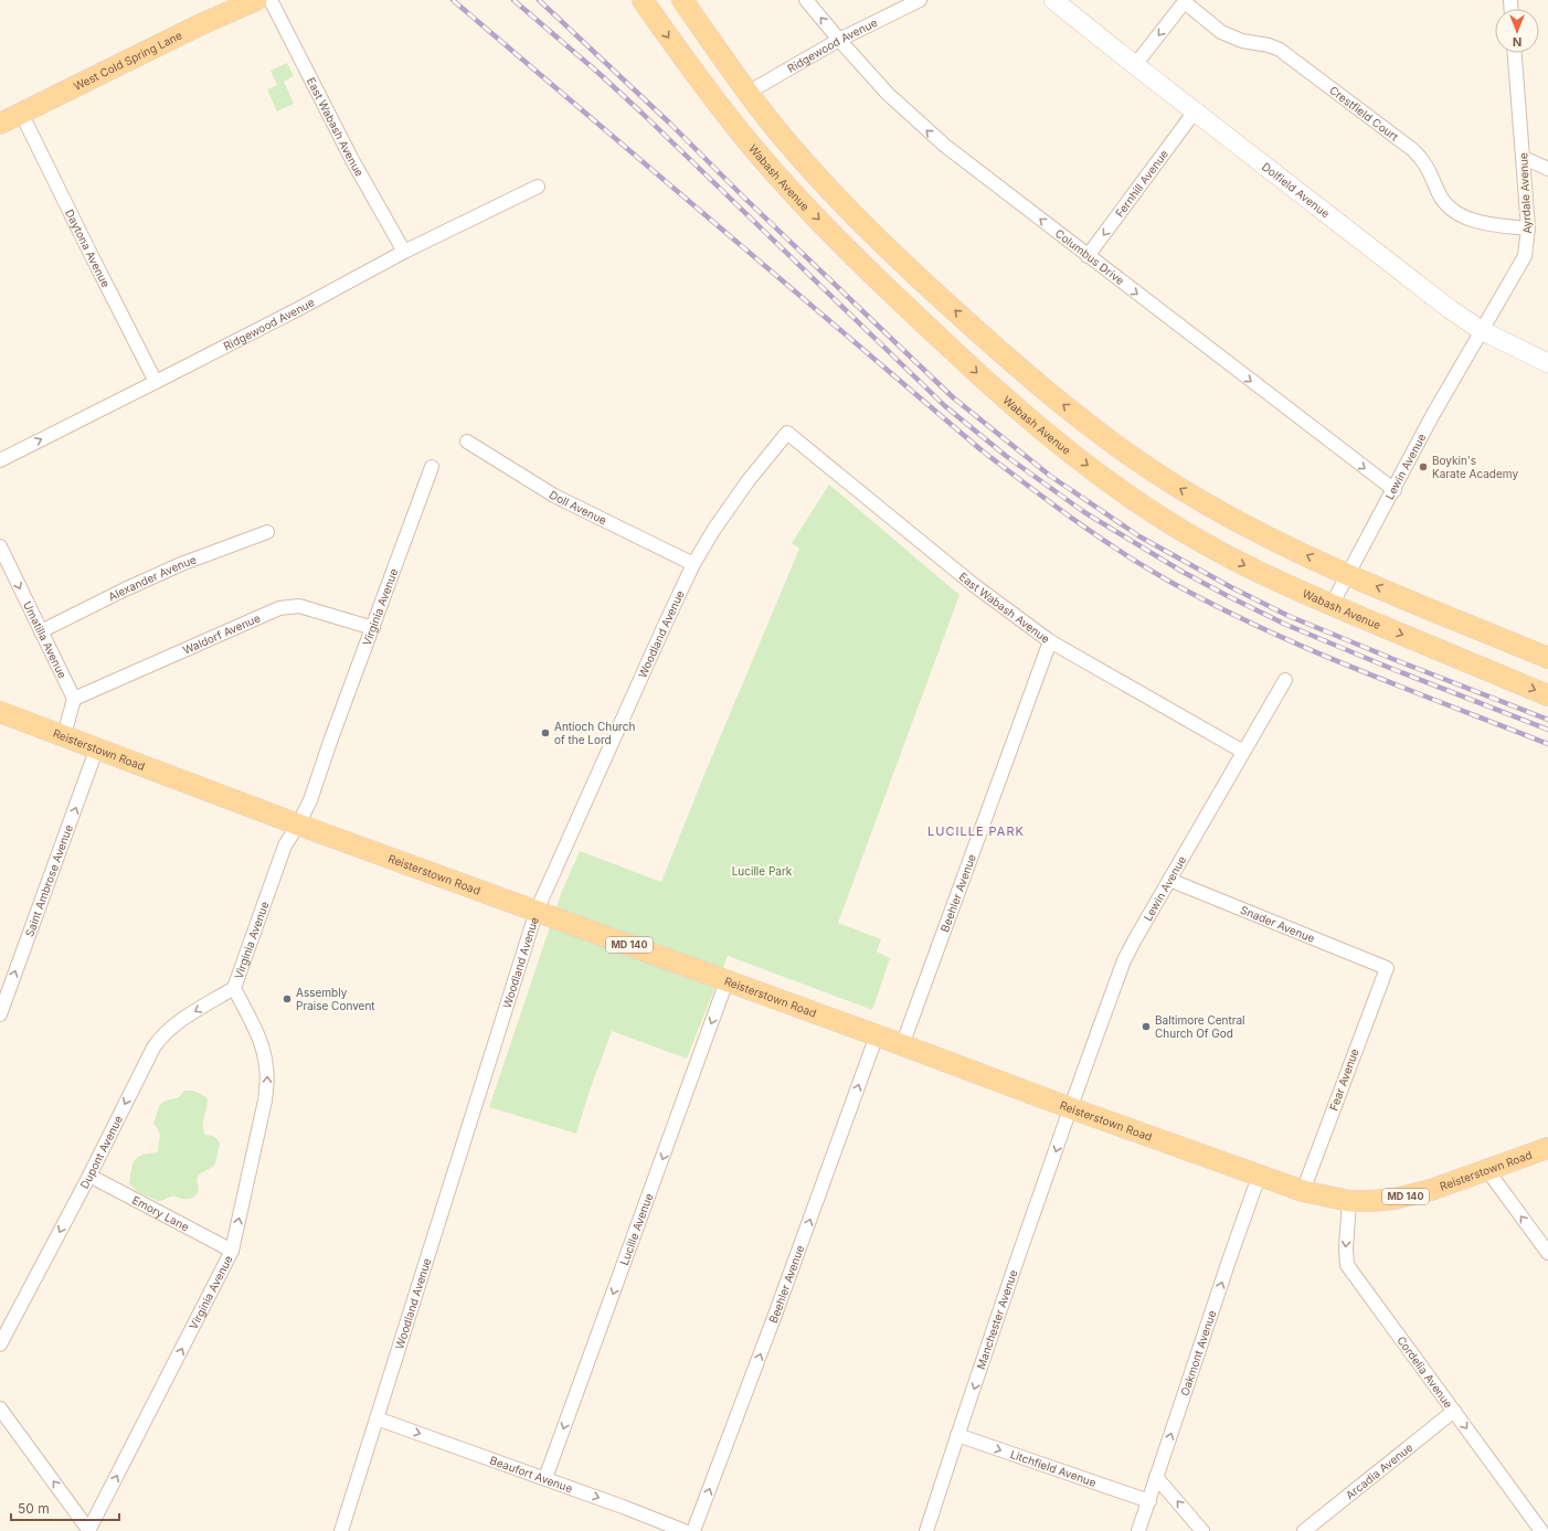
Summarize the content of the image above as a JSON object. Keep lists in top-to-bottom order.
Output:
{
  "streets": {
    "main road": [
      "West Cold Spring Lane",
      "Wabash Avenue",
      "Reisterstown Road",
      "MD 140"
    ],
    "street": [
      "Ridgewood Avenue",
      "Crestfield Court",
      "East Wabash Avenue",
      "Fernhill Avenue",
      "Dolfield Avenue",
      "Ayrdale Avenue",
      "Daytona Avenue",
      "Columbus Drive",
      "Lewin Avenue",
      "Doll Avenue",
      "Alexander Avenue",
      "Virginia Avenue",
      "Waldorf Avenue",
      "Woodland Avenue",
      "Umatilla Avenue",
      "Saint Ambrose Avenue",
      "Beehler Avenue",
      "Snader Avenue",
      "Fear Avenue",
      "Dupont Avenue",
      "Emory Lane",
      "Lucille Avenue",
      "Manchester Avenue",
      "Oakmont Avenue",
      "Cordelia Avenue",
      "Litchfield Avenue",
      "Arcadia Avenue",
      "Beaufort Avenue"
    ]
  },
  "crossings": [
    ["Ridgewood Avenue", "East Wabash Avenue"],
    ["Ridgewood Avenue", "Daytona Avenue"],
    ["Ridgewood Avenue", "Columbus Drive"],
    ["West Cold Spring Lane", "Daytona Avenue"],
    ["Crestfield Court", "Ayrdale Avenue"],
    ["East Wabash Avenue", "Lewin Avenue"],
    ["East Wabash Avenue", "Woodland Avenue"],
    ["East Wabash Avenue", "Beehler Avenue"],
    ["Wabash Avenue", "Lewin Avenue"],
    ["Fernhill Avenue", "Dolfield Avenue"],
    ["Fernhill Avenue", "Columbus Drive"],
    ["Dolfield Avenue", "Ayrdale Avenue"],
    ["Dolfield Avenue", "Lewin Avenue"],
    ["Ayrdale Avenue", "Lewin Avenue"],
    ["Columbus Drive", "Lewin Avenue"],
    ["Lewin Avenue", "Reisterstown Road"],
    ["Lewin Avenue", "Snader Avenue"],
    ["Lewin Avenue", "Manchester Avenue"],
    ["Doll Avenue", "Woodland Avenue"],
    ["Alexander Avenue", "Umatilla Avenue"],
    ["Virginia Avenue", "Waldorf Avenue"],
    ["Virginia Avenue", "Reisterstown Road"],
    ["Virginia Avenue", "Dupont Avenue"],
    ["Virginia Avenue", "Emory Lane"],
    ["Waldorf Avenue", "Umatilla Avenue"],
    ["Woodland Avenue", "Reisterstown Road"],
    ["Woodland Avenue", "Beaufort Avenue"],
    ["Reisterstown Road", "Saint Ambrose Avenue"],
    ["Reisterstown Road", "Beehler Avenue"],
    ["Reisterstown Road", "Fear Avenue"],
    ["Reisterstown Road", "Lucille Avenue"],
    ["Reisterstown Road", "Manchester Avenue"],
    ["Reisterstown Road", "Oakmont Avenue"],
    ["Reisterstown Road", "Cordelia Avenue"],
    ["Snader Avenue", "Fear Avenue"],
    ["Dupont Avenue", "Emory Lane"],
    ["Lucille Avenue", "Beaufort Avenue"],
    ["Manchester Avenue", "Litchfield Avenue"],
    ["Oakmont Avenue", "Litchfield Avenue"],
    ["Cordelia Avenue", "Arcadia Avenue"]
  ],
  "one_way": [
    "Fernhill Avenue",
    "Virginia Avenue",
    "Umatilla Avenue",
    "Saint Ambrose Avenue",
    "Beehler Avenue",
    "Dupont Avenue",
    "Lucille Avenue",
    "Manchester Avenue",
    "Oakmont Avenue",
    "Cordelia Avenue",
    "Litchfield Avenue",
    "Beaufort Avenue"
  ],
  "districts": ["LUCILLE PARK"],
  "parks": ["Lucille Park"],
  "places": [
    "Boykin's Karate Academy",
    "Antioch Church of the Lord",
    "Assembly Praise Convent",
    "Baltimore Central Church Of God"
  ],
  "scale_bar": "50 m",
  "north": "bottom"
}
